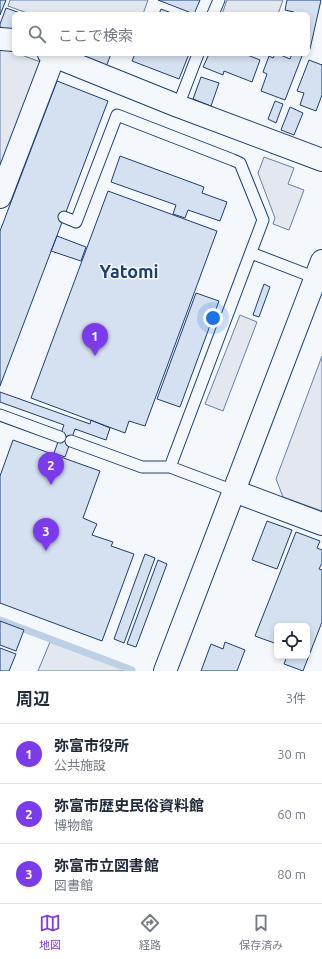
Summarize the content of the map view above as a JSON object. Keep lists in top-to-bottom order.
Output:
{
  "districts": ["Yatomi"],
  "page": {
    "search": "ここで検索",
    "pins": ["1", "2", "3"],
    "heading": ["周辺", "3件"],
    "list": [
      {
        "mark": "1",
        "name": "弥富市役所",
        "note": "公共施設",
        "value": "30 m"
      },
      {
        "mark": "2",
        "name": "弥富市歴史民俗資料館",
        "note": "博物館",
        "value": "60 m"
      },
      {
        "mark": "3",
        "name": "弥富市立図書館",
        "note": "図書館",
        "value": "80 m"
      }
    ],
    "nav": ["地図", "経路", "保存済み"]
  }
}
